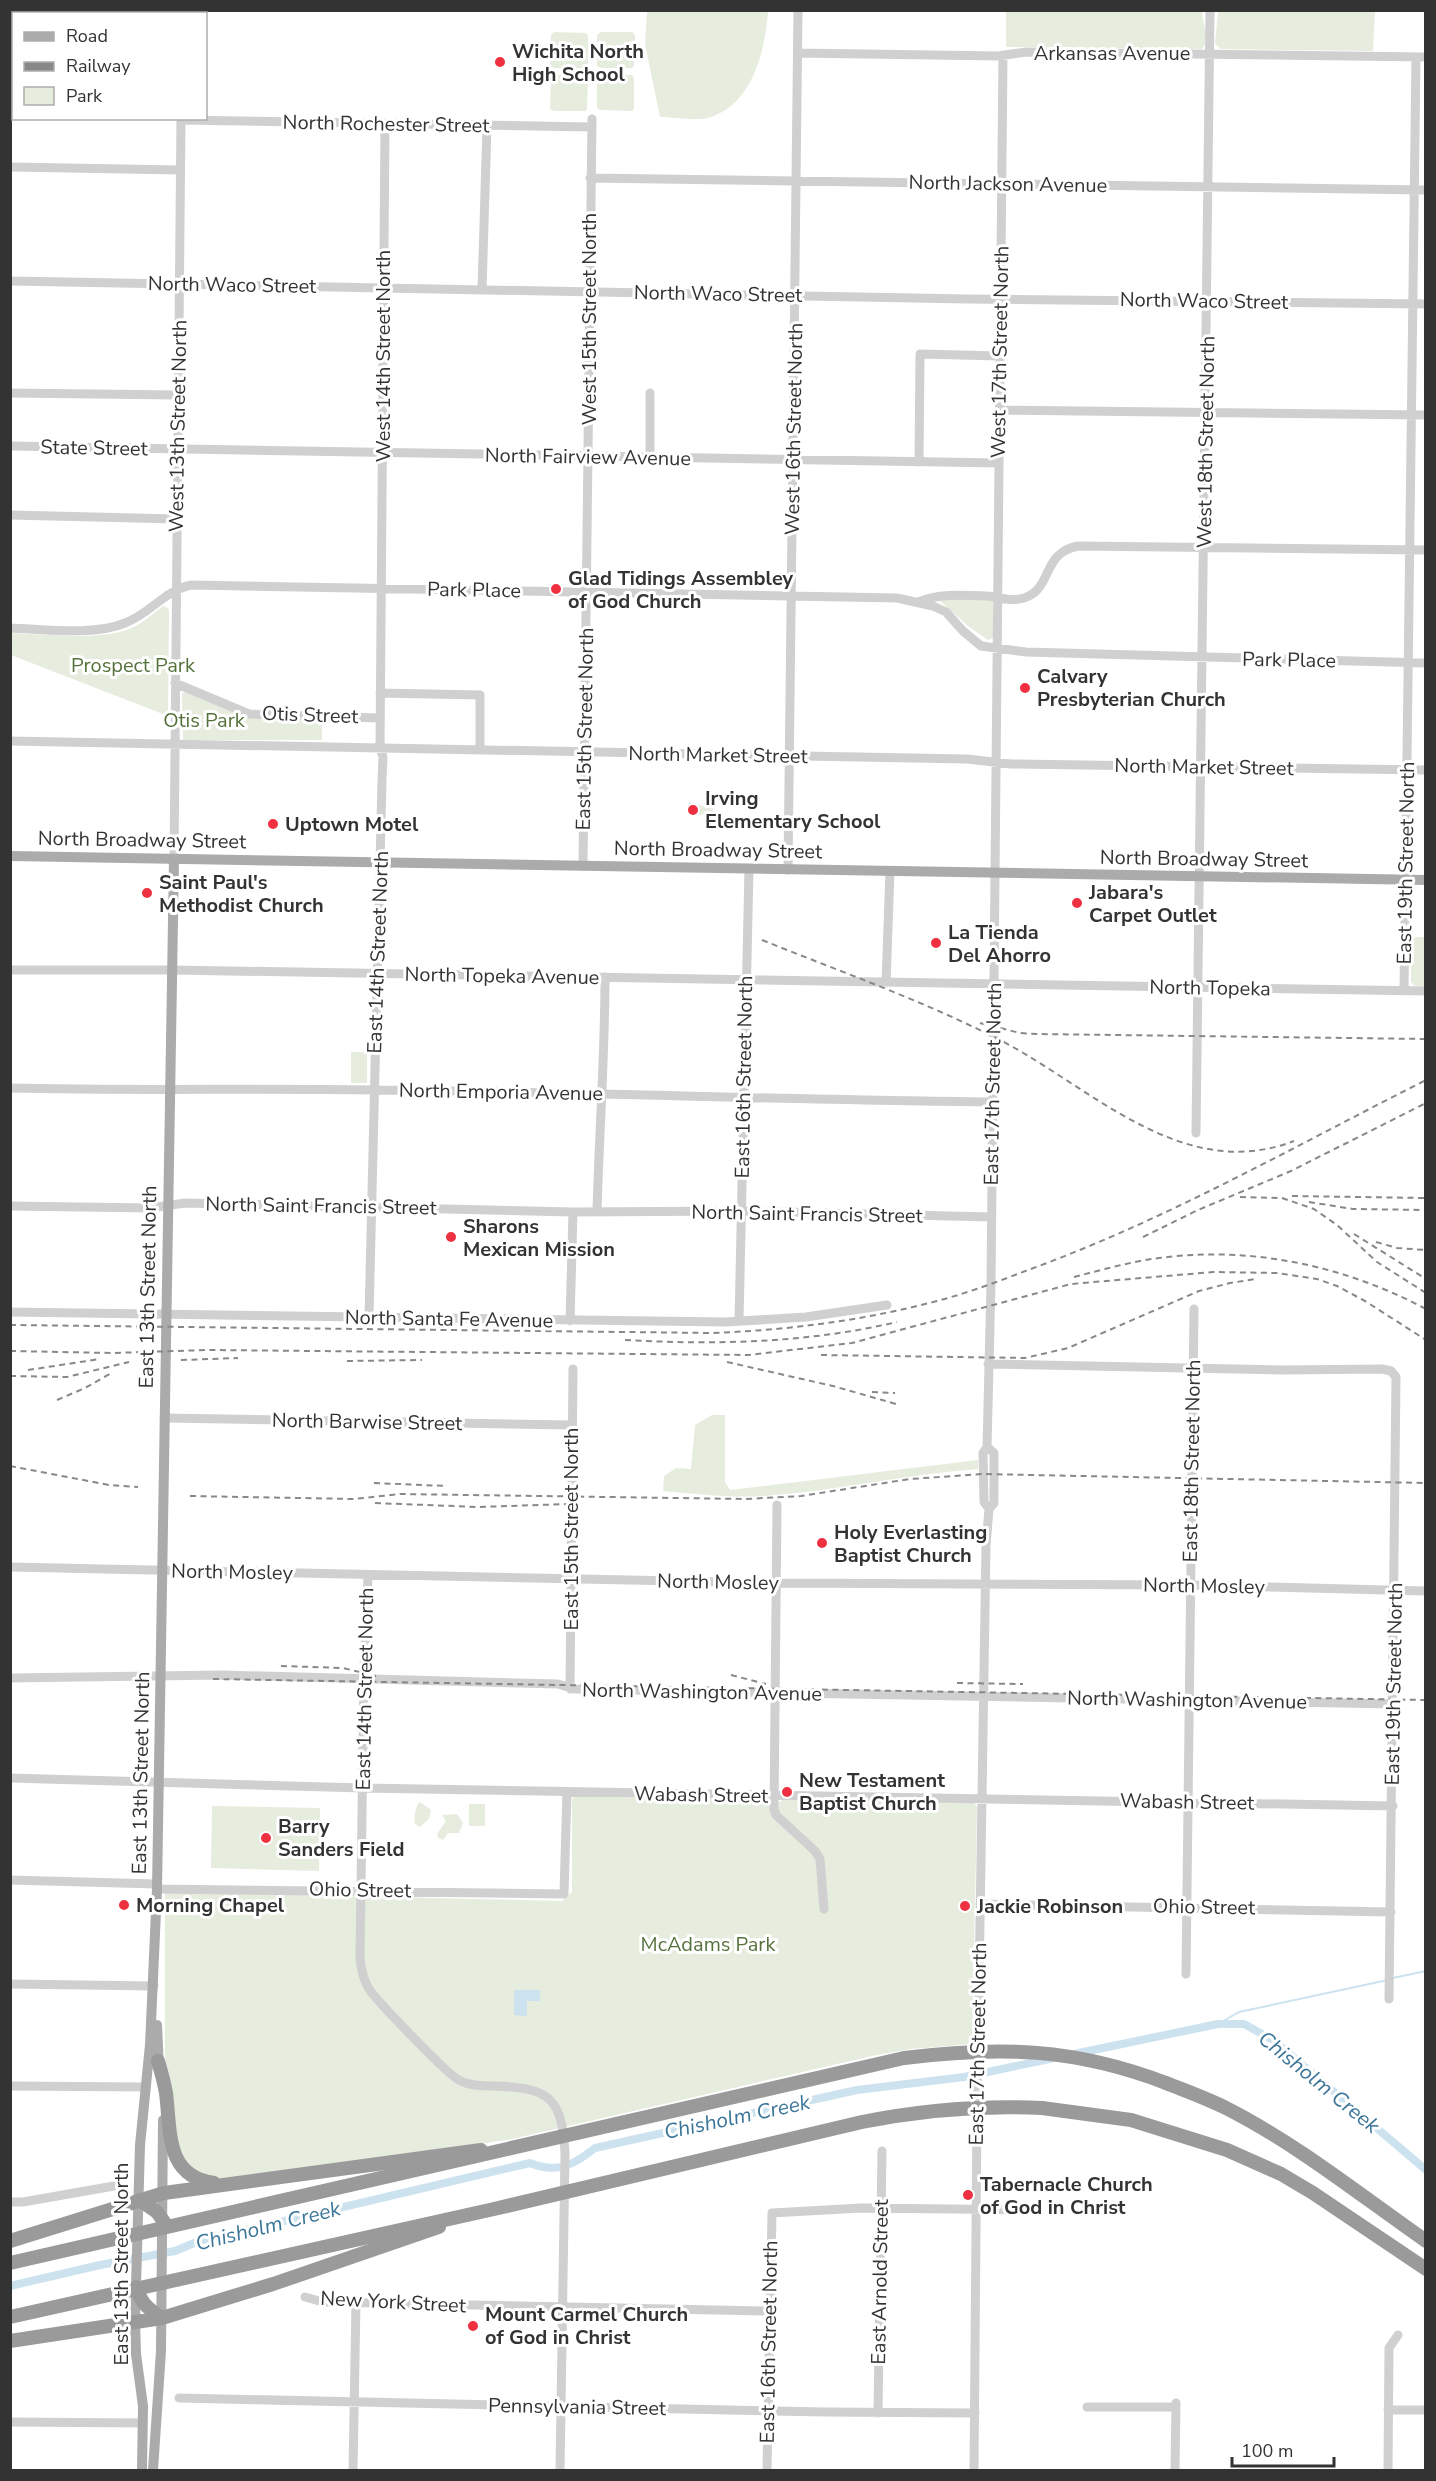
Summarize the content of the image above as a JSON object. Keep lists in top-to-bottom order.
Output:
{
  "streets": {
    "main road": ["North Broadway Street", "East 13th Street North"],
    "street": [
      "Arkansas Avenue",
      "North Rochester Street",
      "North Jackson Avenue",
      "North Waco Street",
      "West 15th Street North",
      "West 17th Street North",
      "West 14th Street North",
      "West 13th Street North",
      "West 16th Street North",
      "West 18th Street North",
      "State Street",
      "North Fairview Avenue",
      "Park Place",
      "Otis Street",
      "East 15th Street North",
      "North Market Street",
      "East 19th Street North",
      "East 14th Street North",
      "North Topeka Avenue",
      "North Topeka",
      "East 16th Street North",
      "East 17th Street North",
      "North Emporia Avenue",
      "North Saint Francis Street",
      "North Santa Fe Avenue",
      "North Barwise Street",
      "East 18th Street North",
      "North Mosley",
      "North Washington Avenue",
      "Wabash Street",
      "Ohio Street",
      "East Arnold Street",
      "New York Street",
      "Pennsylvania Street"
    ]
  },
  "crossings": [
    ["Arkansas Avenue", "West 17th Street North"],
    ["Arkansas Avenue", "West 16th Street North"],
    ["Arkansas Avenue", "West 18th Street North"],
    ["Arkansas Avenue", "East 19th Street North"],
    ["North Rochester Street", "West 15th Street North"],
    ["North Rochester Street", "West 14th Street North"],
    ["North Jackson Avenue", "West 15th Street North"],
    ["North Jackson Avenue", "West 17th Street North"],
    ["North Jackson Avenue", "West 16th Street North"],
    ["North Jackson Avenue", "West 18th Street North"],
    ["North Jackson Avenue", "East 19th Street North"],
    ["North Waco Street", "West 15th Street North"],
    ["North Waco Street", "West 17th Street North"],
    ["North Waco Street", "West 14th Street North"],
    ["North Waco Street", "West 13th Street North"],
    ["North Waco Street", "West 16th Street North"],
    ["North Waco Street", "West 18th Street North"],
    ["North Waco Street", "East 19th Street North"],
    ["West 15th Street North", "North Fairview Avenue"],
    ["West 15th Street North", "Park Place"],
    ["West 15th Street North", "East 15th Street North"],
    ["West 17th Street North", "North Fairview Avenue"],
    ["West 17th Street North", "Park Place"],
    ["West 17th Street North", "East 17th Street North"],
    ["West 14th Street North", "North Fairview Avenue"],
    ["West 14th Street North", "Park Place"],
    ["West 14th Street North", "East 14th Street North"],
    ["West 13th Street North", "State Street"],
    ["West 13th Street North", "North Fairview Avenue"],
    ["West 13th Street North", "Park Place"],
    ["West 13th Street North", "East 13th Street North"],
    ["West 16th Street North", "North Fairview Avenue"],
    ["West 16th Street North", "Park Place"],
    ["West 18th Street North", "Park Place"],
    ["State Street", "North Fairview Avenue"],
    ["Park Place", "East 15th Street North"],
    ["Park Place", "East 19th Street North"],
    ["Park Place", "East 14th Street North"],
    ["Park Place", "East 17th Street North"],
    ["Park Place", "East 13th Street North"],
    ["Otis Street", "East 14th Street North"],
    ["Otis Street", "East 13th Street North"],
    ["East 15th Street North", "North Market Street"],
    ["East 15th Street North", "North Broadway Street"],
    ["East 15th Street North", "North Barwise Street"],
    ["East 15th Street North", "North Mosley"],
    ["East 15th Street North", "North Washington Avenue"],
    ["North Market Street", "East 19th Street North"],
    ["North Market Street", "East 14th Street North"],
    ["North Market Street", "East 17th Street North"],
    ["North Market Street", "East 13th Street North"],
    ["North Broadway Street", "East 19th Street North"],
    ["North Broadway Street", "East 14th Street North"],
    ["North Broadway Street", "East 16th Street North"],
    ["North Broadway Street", "East 17th Street North"],
    ["North Broadway Street", "East 13th Street North"],
    ["East 19th Street North", "North Topeka"],
    ["East 19th Street North", "East 18th Street North"],
    ["East 19th Street North", "North Mosley"],
    ["East 19th Street North", "North Washington Avenue"],
    ["East 19th Street North", "Wabash Street"],
    ["East 19th Street North", "Ohio Street"],
    ["East 14th Street North", "North Topeka Avenue"],
    ["East 14th Street North", "North Emporia Avenue"],
    ["East 14th Street North", "North Saint Francis Street"],
    ["East 14th Street North", "North Santa Fe Avenue"],
    ["East 14th Street North", "North Mosley"],
    ["East 14th Street North", "North Washington Avenue"],
    ["East 14th Street North", "Wabash Street"],
    ["East 14th Street North", "Ohio Street"],
    ["East 14th Street North", "New York Street"],
    ["North Topeka Avenue", "North Topeka"],
    ["North Topeka Avenue", "East 16th Street North"],
    ["North Topeka Avenue", "East 17th Street North"],
    ["North Topeka Avenue", "East 13th Street North"],
    ["North Topeka", "East 17th Street North"],
    ["East 16th Street North", "North Emporia Avenue"],
    ["East 16th Street North", "North Saint Francis Street"],
    ["East 16th Street North", "North Santa Fe Avenue"],
    ["East 16th Street North", "East Arnold Street"],
    ["East 16th Street North", "New York Street"],
    ["East 16th Street North", "Pennsylvania Street"],
    ["East 17th Street North", "North Emporia Avenue"],
    ["East 17th Street North", "North Saint Francis Street"],
    ["East 17th Street North", "North Mosley"],
    ["East 17th Street North", "North Washington Avenue"],
    ["East 17th Street North", "Wabash Street"],
    ["East 17th Street North", "Ohio Street"],
    ["East 17th Street North", "Pennsylvania Street"],
    ["North Emporia Avenue", "East 13th Street North"],
    ["North Saint Francis Street", "East 13th Street North"],
    ["East 13th Street North", "North Santa Fe Avenue"],
    ["East 13th Street North", "North Barwise Street"],
    ["East 13th Street North", "North Mosley"],
    ["East 13th Street North", "North Washington Avenue"],
    ["East 13th Street North", "Wabash Street"],
    ["East 13th Street North", "Ohio Street"],
    ["East 18th Street North", "North Mosley"],
    ["East 18th Street North", "North Washington Avenue"],
    ["East 18th Street North", "Wabash Street"],
    ["East 18th Street North", "Ohio Street"],
    ["Wabash Street", "Ohio Street"],
    ["East Arnold Street", "Pennsylvania Street"]
  ],
  "water": ["Chisholm Creek"],
  "parks": ["Prospect Park", "Otis Park", "McAdams Park"],
  "places": [
    "Wichita North High School",
    "Glad Tidings Assembley of God Church",
    "Calvary Presbyterian Church",
    "Irving Elementary School",
    "Uptown Motel",
    "Saint Paul's Methodist Church",
    "Jabara's Carpet Outlet",
    "La Tienda Del Ahorro",
    "Sharons Mexican Mission",
    "Holy Everlasting Baptist Church",
    "New Testament Baptist Church",
    "Barry Sanders Field",
    "Morning Chapel",
    "Jackie Robinson",
    "Tabernacle Church of God in Christ",
    "Mount Carmel Church of God in Christ"
  ],
  "legend": ["Road", "Railway", "Park"],
  "scale_bar": "100 m"
}
